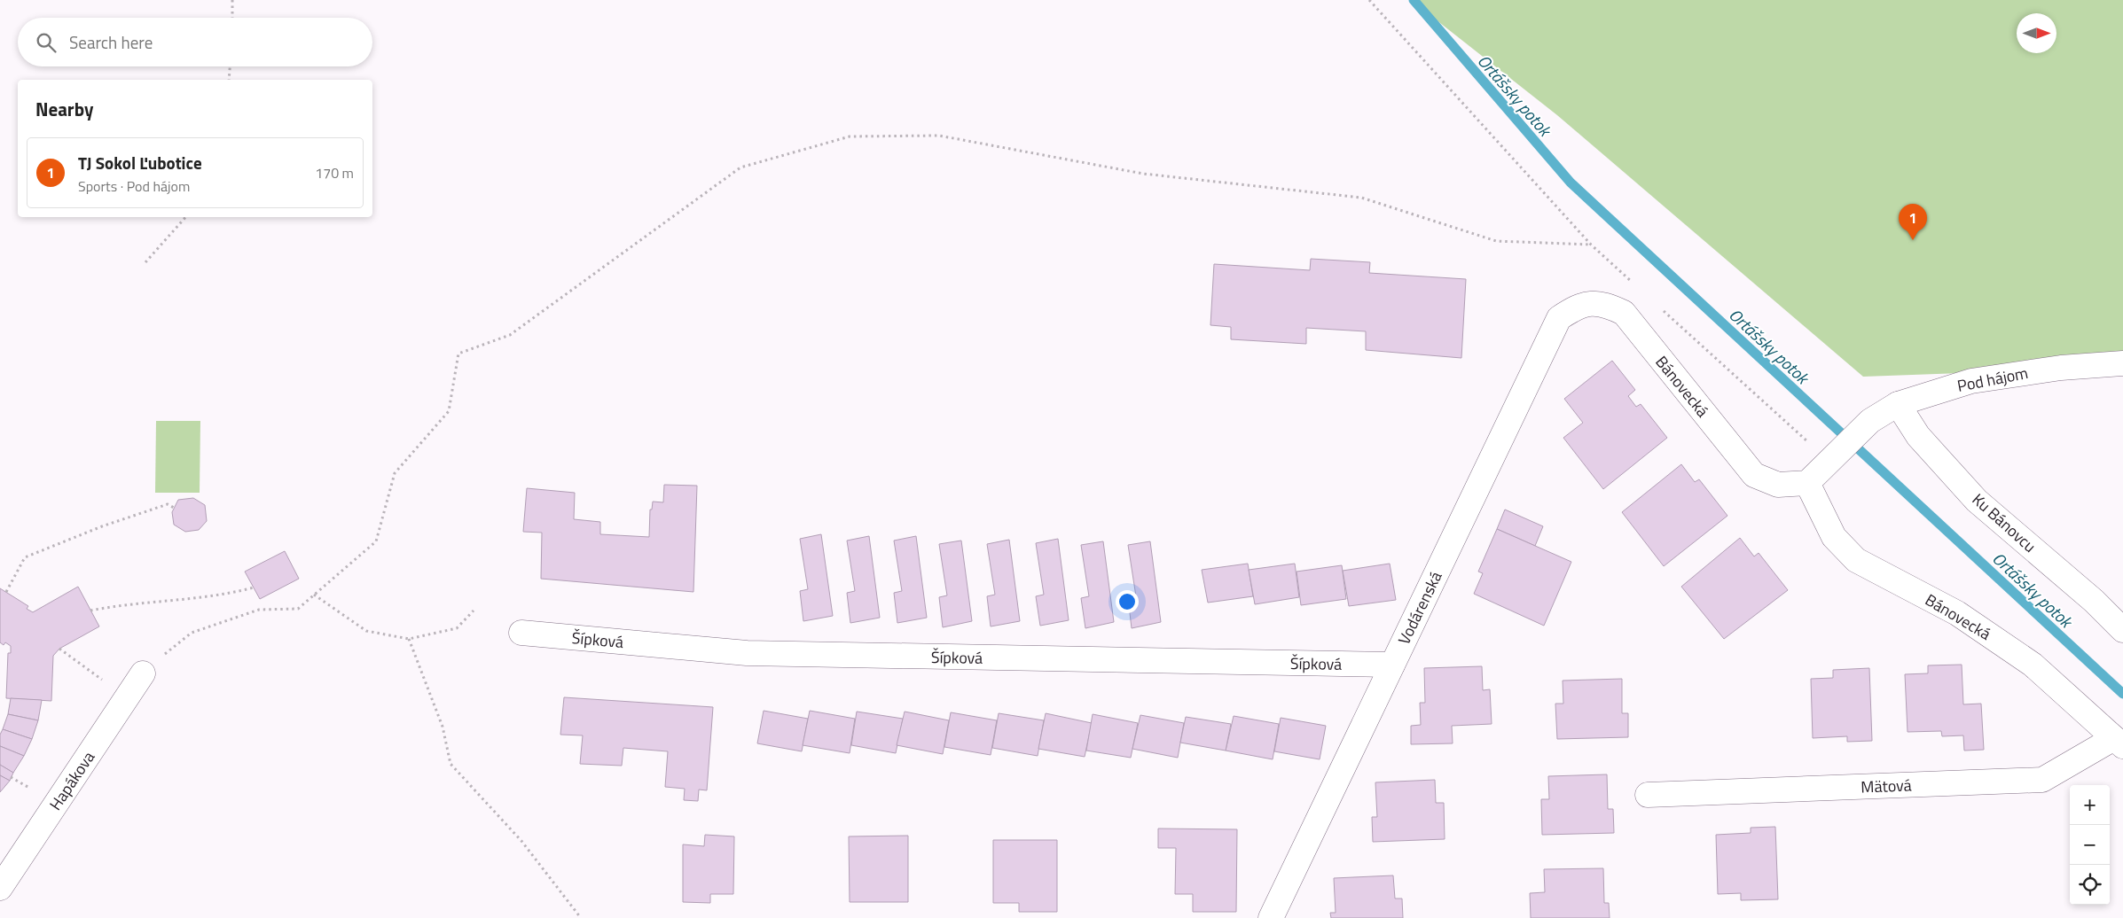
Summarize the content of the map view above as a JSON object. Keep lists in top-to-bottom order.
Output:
{
  "streets": {
    "street": [
      "Pod hájom",
      "Bánovecká",
      "Ku Bánovcu",
      "Vodárenská",
      "Šípková",
      "Hapákova",
      "Mätová"
    ]
  },
  "crossings": [
    ["Pod hájom", "Ku Bánovcu"],
    ["Bánovecká", "Vodárenská"],
    ["Bánovecká", "Mätová"],
    ["Vodárenská", "Šípková"]
  ],
  "water": ["Ortášsky potok"],
  "north": "right",
  "page": {
    "search": "Search here",
    "heading": "Nearby",
    "list": [
      {
        "mark": "1",
        "name": "TJ Sokol Ľubotice",
        "note": "Sports · Pod hájom",
        "value": "170 m"
      }
    ],
    "pins": "1",
    "map_buttons": ["+", "−"]
  }
}
